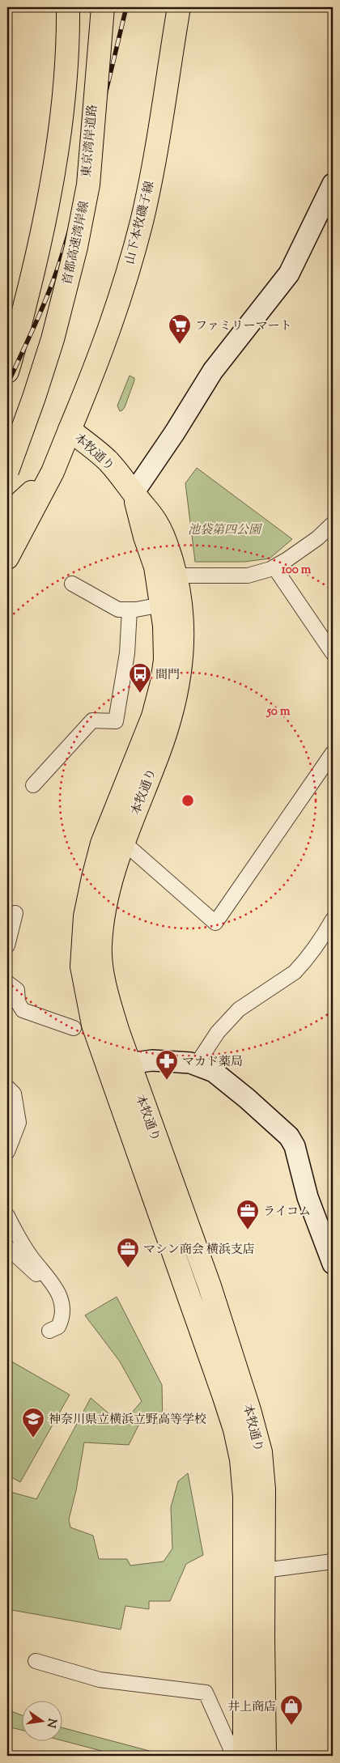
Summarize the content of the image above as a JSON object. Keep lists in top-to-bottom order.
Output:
{
  "streets": {
    "main road": [
      "東京湾岸道路",
      "山下本牧磯子線",
      "首都高速湾岸線",
      "本牧通り"
    ]
  },
  "crossings": [
    ["山下本牧磯子線", "本牧通り"]
  ],
  "parks": ["池袋第四公園"],
  "places": {
    "supermarket": ["ファミリーマート"],
    "bus stop": ["間門"],
    "pharmacy": ["マカド薬局"],
    "office": ["ライコム", "マシン商会 横浜支店"],
    "school or university": ["神奈川県立横浜立野高等学校"],
    "shop": ["井上商店"]
  },
  "north": "right",
  "rings": ["100 m", "50 m"]
}
